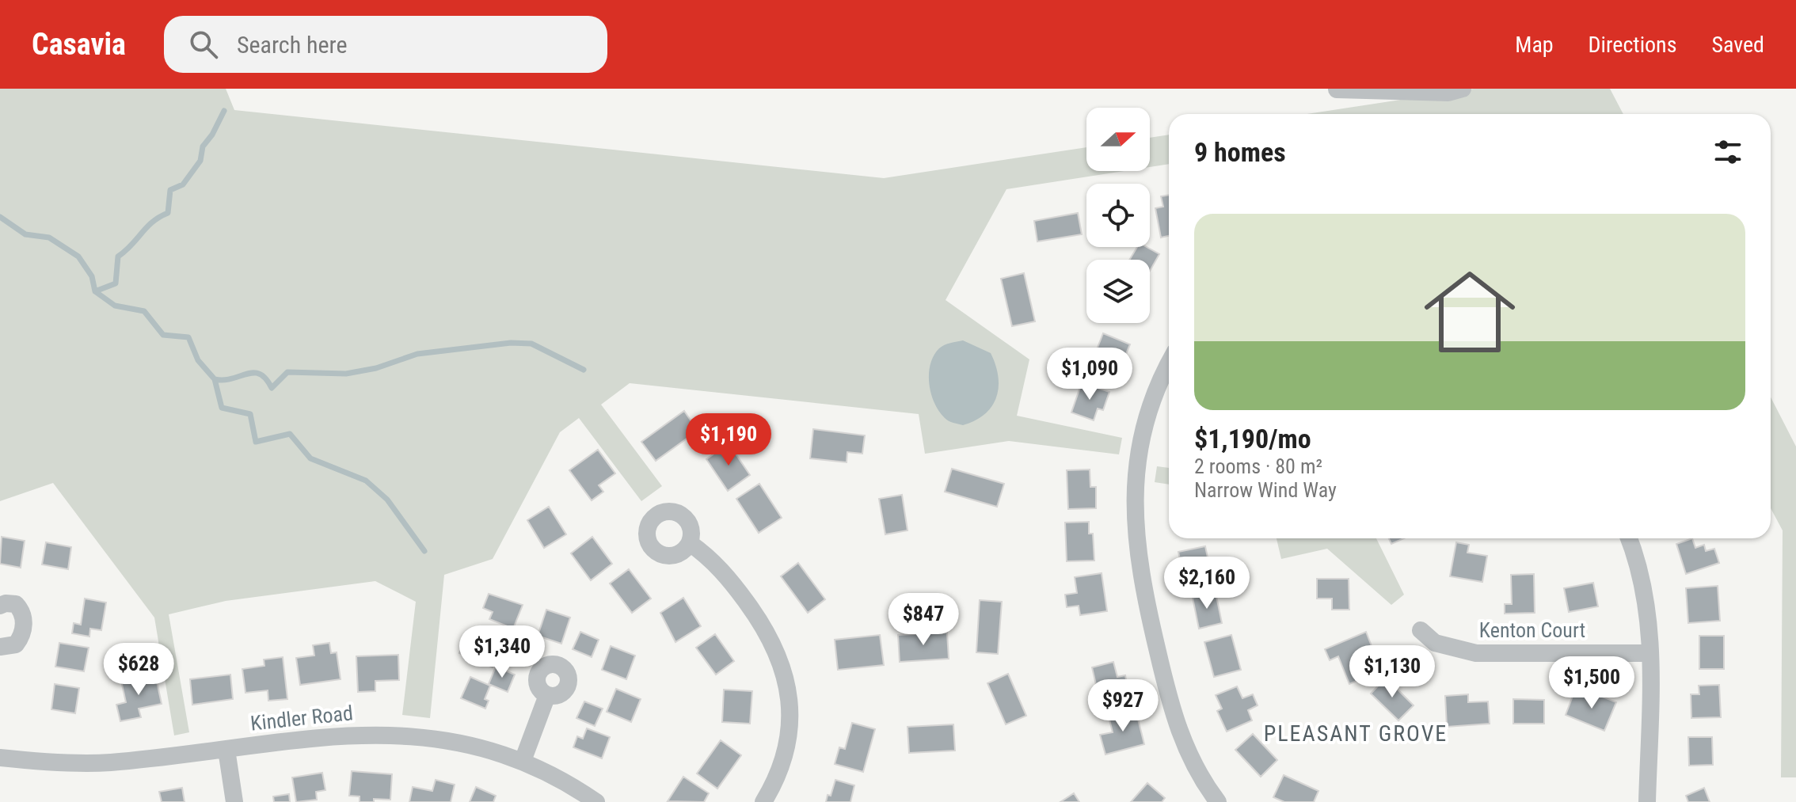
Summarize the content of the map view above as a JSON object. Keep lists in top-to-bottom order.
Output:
{
  "streets": {
    "street": ["Kenton Court", "Kindler Road"]
  },
  "districts": ["PLEASANT GROVE"],
  "north": "right",
  "page": {
    "header": "Casavia",
    "search": "Search here",
    "nav": ["Map", "Directions", "Saved"],
    "heading": "9 homes",
    "list": [
      {
        "name": "$1,190/mo",
        "note": "2 rooms · 80 m² · Narrow Wind Way"
      }
    ],
    "price": [
      "$1,090",
      "$1,190",
      "$2,160",
      "$847",
      "$1,340",
      "$628",
      "$1,130",
      "$1,500",
      "$927"
    ]
  }
}
